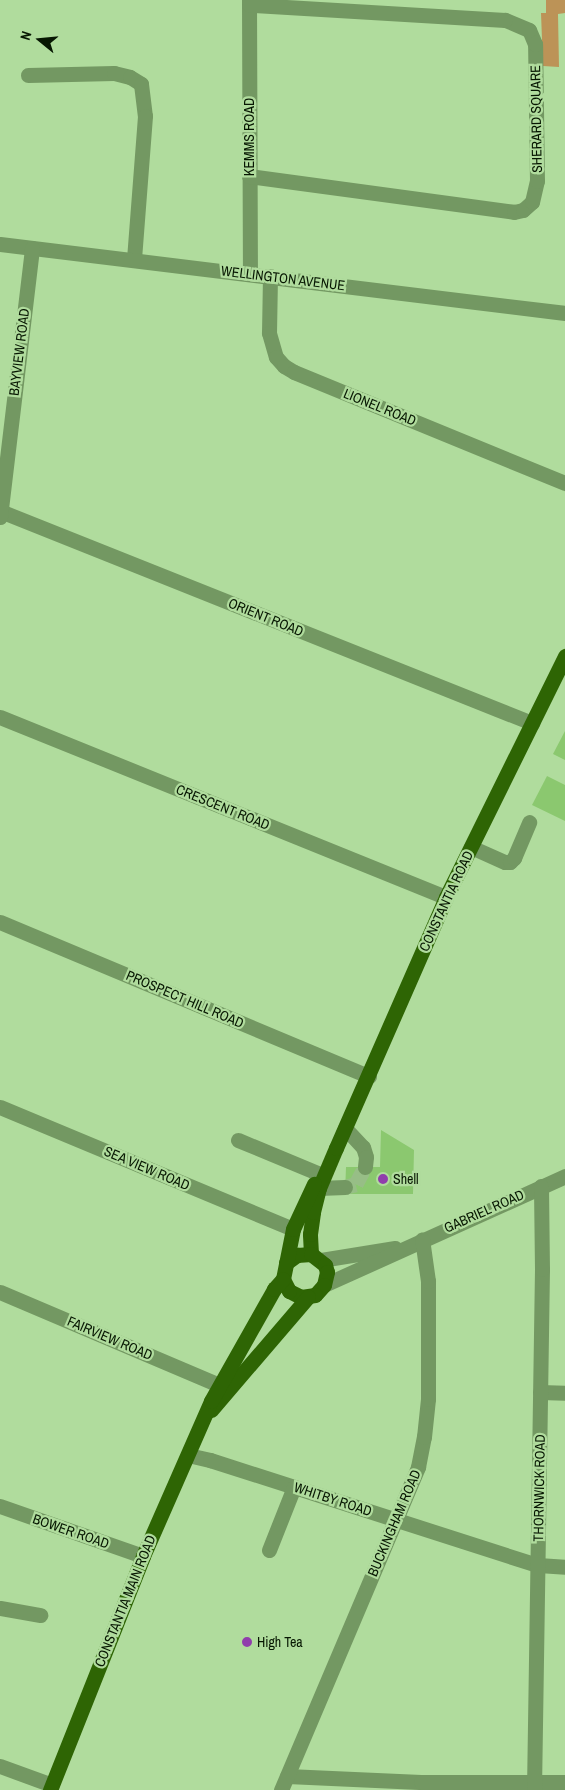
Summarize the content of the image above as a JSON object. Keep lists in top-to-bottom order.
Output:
{
  "streets": {
    "main road": ["CONSTANTIA ROAD", "CONSTANTIA MAIN ROAD"],
    "street": [
      "SHERARD SQUARE",
      "KEMMS ROAD",
      "WELLINGTON AVENUE",
      "BAYVIEW ROAD",
      "LIONEL ROAD",
      "ORIENT ROAD",
      "CRESCENT ROAD",
      "PROSPECT HILL ROAD",
      "SEA VIEW ROAD",
      "GABRIEL ROAD",
      "FAIRVIEW ROAD",
      "THORNWICK ROAD",
      "WHITBY ROAD",
      "BUCKINGHAM ROAD",
      "BOWER ROAD"
    ]
  },
  "crossings": [
    ["SHERARD SQUARE", "KEMMS ROAD"],
    ["KEMMS ROAD", "WELLINGTON AVENUE"],
    ["WELLINGTON AVENUE", "BAYVIEW ROAD"],
    ["WELLINGTON AVENUE", "LIONEL ROAD"],
    ["BAYVIEW ROAD", "ORIENT ROAD"],
    ["ORIENT ROAD", "CONSTANTIA ROAD"],
    ["CRESCENT ROAD", "CONSTANTIA ROAD"],
    ["CONSTANTIA ROAD", "PROSPECT HILL ROAD"],
    ["CONSTANTIA ROAD", "SEA VIEW ROAD"],
    ["CONSTANTIA ROAD", "GABRIEL ROAD"],
    ["CONSTANTIA ROAD", "CONSTANTIA MAIN ROAD"],
    ["GABRIEL ROAD", "THORNWICK ROAD"],
    ["GABRIEL ROAD", "BUCKINGHAM ROAD"],
    ["GABRIEL ROAD", "CONSTANTIA MAIN ROAD"],
    ["FAIRVIEW ROAD", "CONSTANTIA MAIN ROAD"],
    ["THORNWICK ROAD", "WHITBY ROAD"],
    ["WHITBY ROAD", "BUCKINGHAM ROAD"],
    ["WHITBY ROAD", "CONSTANTIA MAIN ROAD"],
    ["BOWER ROAD", "CONSTANTIA MAIN ROAD"]
  ],
  "places": ["Shell", "High Tea"],
  "north": "left"
}
